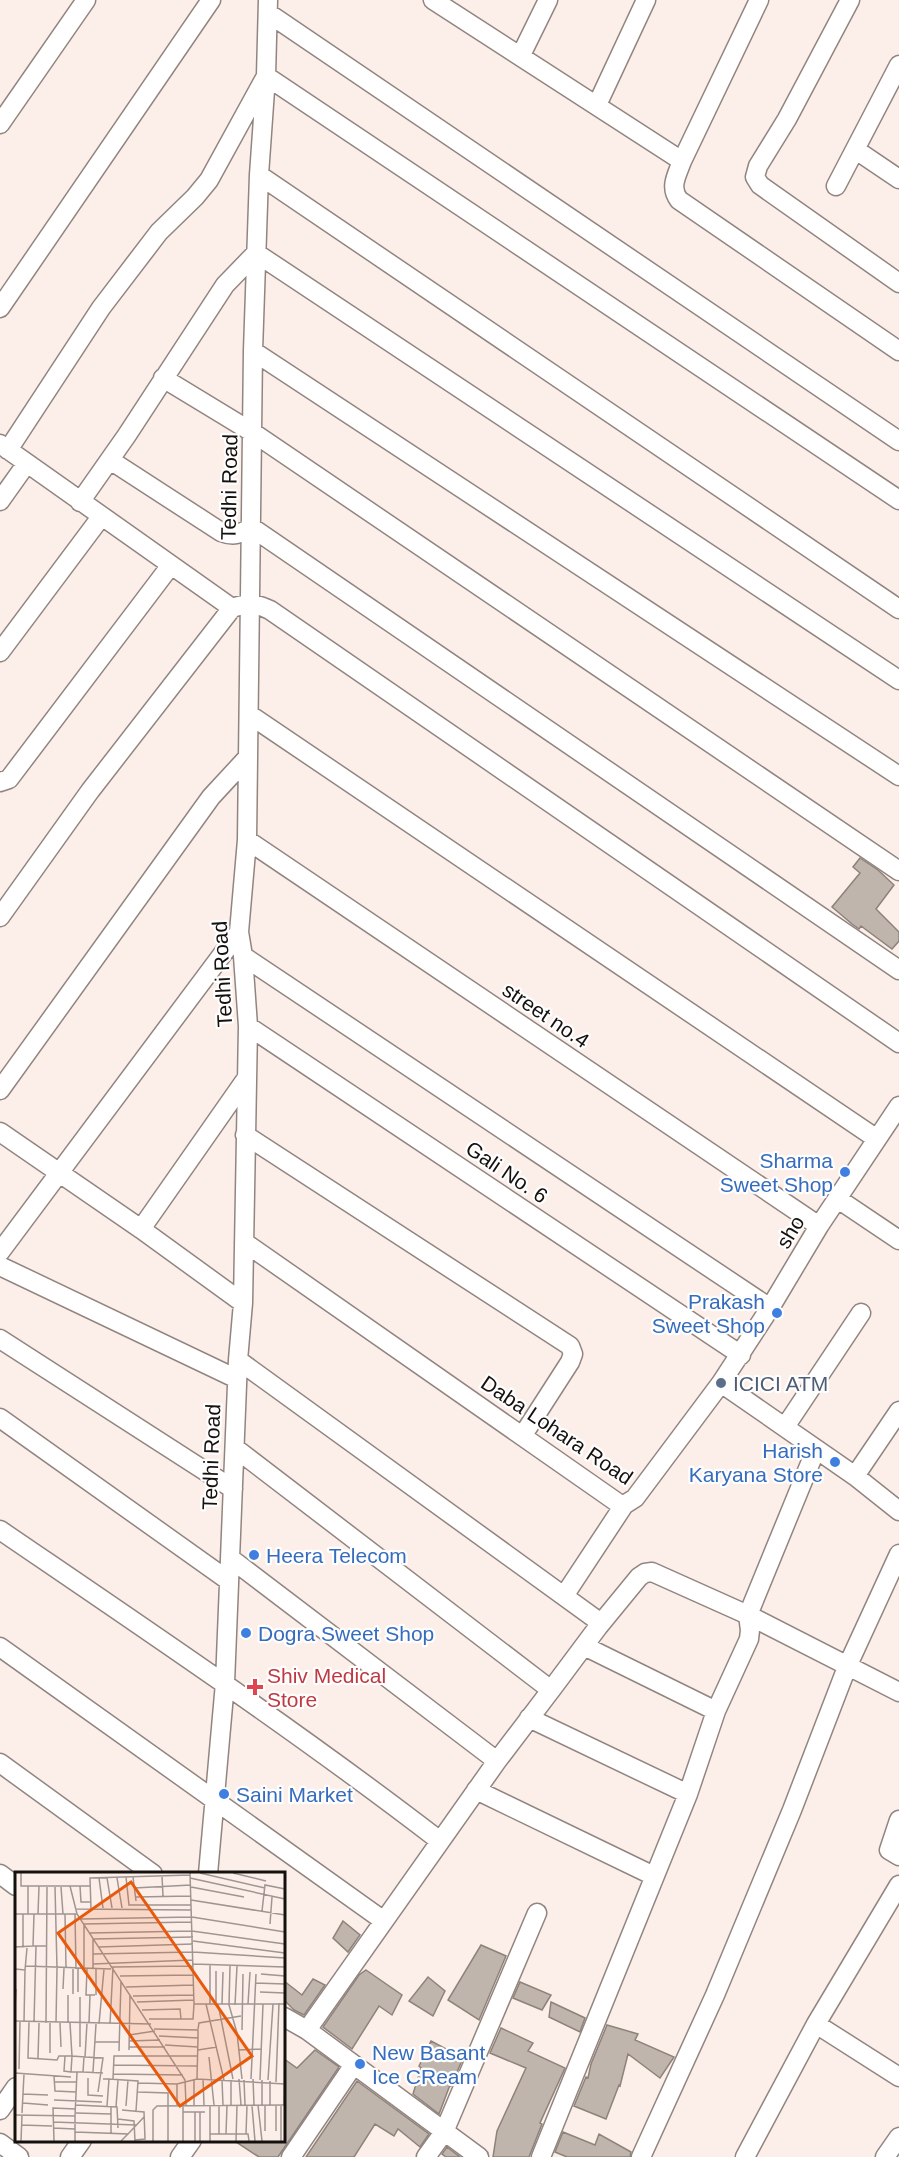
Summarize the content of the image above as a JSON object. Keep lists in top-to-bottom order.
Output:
{
  "streets": {
    "street": [
      "Tedhi Road",
      "street no.4",
      "Gali No. 6",
      "sho",
      "Daba Lohara Road"
    ]
  },
  "crossings": [
    ["Tedhi Road", "street no.4"],
    ["Tedhi Road", "Gali No. 6"],
    ["Tedhi Road", "Daba Lohara Road"],
    ["street no.4", "sho"],
    ["Gali No. 6", "sho"],
    ["sho", "Daba Lohara Road"]
  ],
  "places": {
    "other": [
      "Sharma Sweet Shop",
      "Prakash Sweet Shop",
      "ICICI ATM",
      "Harish Karyana Store",
      "Heera Telecom",
      "Dogra Sweet Shop",
      "Saini Market",
      "New Basant Ice CReam"
    ],
    "health": ["Shiv Medical Store"]
  }
}
